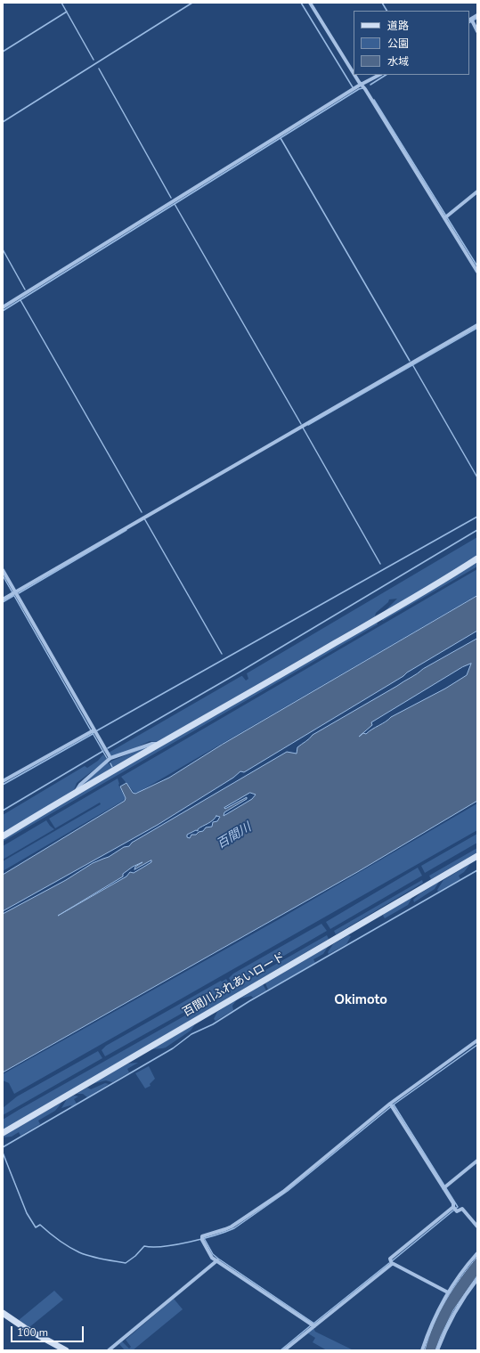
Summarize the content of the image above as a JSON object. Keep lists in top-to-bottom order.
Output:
{
  "streets": {
    "street": ["百間川ふれあいロード"]
  },
  "districts": ["Okimoto"],
  "water": ["百間川"],
  "legend": ["道路", "公園", "水域"],
  "scale_bar": "100 m"
}
